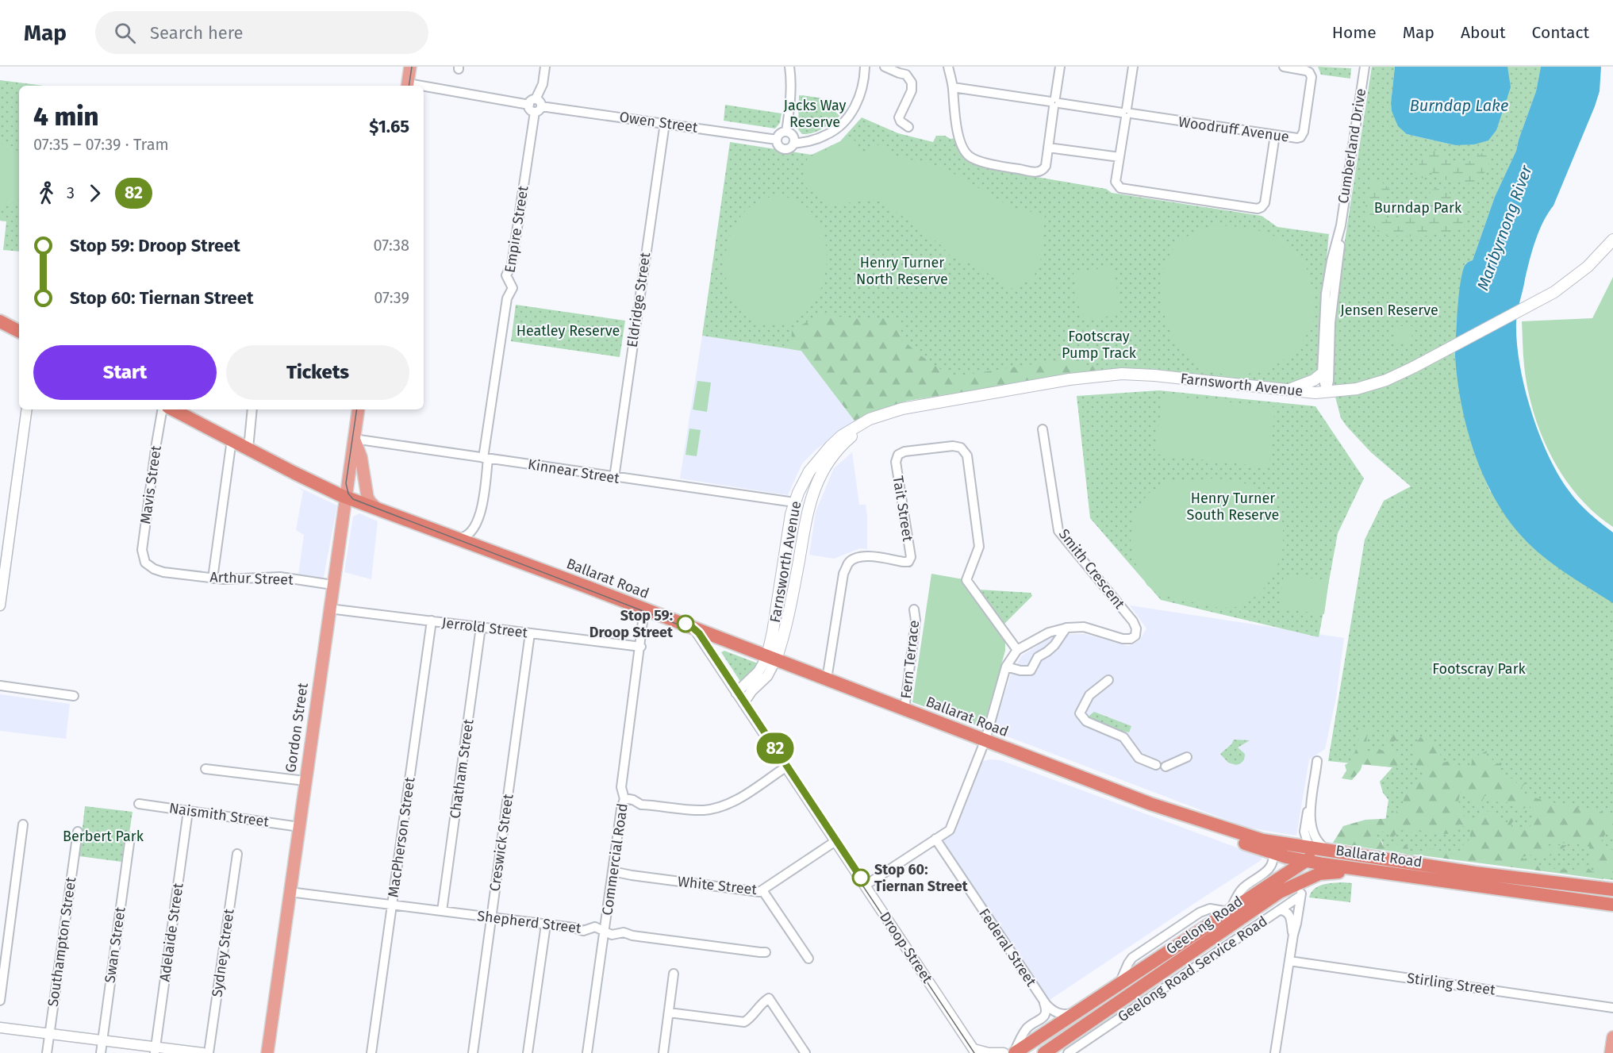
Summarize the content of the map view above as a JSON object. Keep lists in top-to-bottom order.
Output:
{
  "streets": {
    "highway": ["Ballarat Road", "Geelong Road"],
    "main road": ["Farnsworth Avenue", "Gordon Street"],
    "street": [
      "Owen Street",
      "Woodruff Avenue",
      "Cumberland Drive",
      "Empire Street",
      "Eldridge Street",
      "Kinnear Street",
      "Mavis Street",
      "Tait Street",
      "Smith Crescent",
      "Arthur Street",
      "Jerrold Street",
      "Fern Terrace",
      "Chatham Street",
      "Naismith Street",
      "MacPherson Street",
      "Creswick Street",
      "Commercial Road",
      "White Street",
      "Shepherd Street",
      "Adelaide Street",
      "Southampton Street",
      "Swan Street",
      "Droop Street",
      "Federal Street",
      "Sydney Street",
      "Geelong Road Service Road",
      "Stirling Street"
    ]
  },
  "crossings": [
    ["Owen Street", "Empire Street"],
    ["Owen Street", "Eldridge Street"],
    ["Cumberland Drive", "Farnsworth Avenue"],
    ["Empire Street", "Kinnear Street"],
    ["Eldridge Street", "Kinnear Street"],
    ["Farnsworth Avenue", "Kinnear Street"],
    ["Farnsworth Avenue", "Ballarat Road"],
    ["Farnsworth Avenue", "Droop Street"],
    ["Kinnear Street", "Gordon Street"],
    ["Mavis Street", "Arthur Street"],
    ["Tait Street", "Ballarat Road"],
    ["Arthur Street", "Gordon Street"],
    ["Ballarat Road", "Fern Terrace"],
    ["Ballarat Road", "Gordon Street"],
    ["Ballarat Road", "Commercial Road"],
    ["Ballarat Road", "Geelong Road"],
    ["Ballarat Road", "Droop Street"],
    ["Ballarat Road", "Geelong Road Service Road"],
    ["Jerrold Street", "Gordon Street"],
    ["Jerrold Street", "Chatham Street"],
    ["Jerrold Street", "MacPherson Street"],
    ["Jerrold Street", "Creswick Street"],
    ["Jerrold Street", "Commercial Road"],
    ["Gordon Street", "Naismith Street"],
    ["Gordon Street", "Shepherd Street"],
    ["Chatham Street", "Shepherd Street"],
    ["Naismith Street", "Adelaide Street"],
    ["MacPherson Street", "Shepherd Street"],
    ["Creswick Street", "Shepherd Street"],
    ["Commercial Road", "White Street"],
    ["Commercial Road", "Shepherd Street"],
    ["White Street", "Droop Street"],
    ["Geelong Road", "Federal Street"],
    ["Geelong Road", "Geelong Road Service Road"]
  ],
  "water": ["Burndap Lake", "Maribyrnong River"],
  "parks": [
    "Jacks Way Reserve",
    "Burndap Park",
    "Henry Turner North Reserve",
    "Jensen Reserve",
    "Heatley Reserve",
    "Footscray Pump Track",
    "Henry Turner South Reserve",
    "Footscray Park",
    "Berbert Park"
  ],
  "places": ["Stop 59: Droop Street", "Stop 60: Tiernan Street"],
  "lines": ["tram line 82"],
  "page": {
    "header": "Map",
    "search": "Search here",
    "nav": [
      "Home",
      "Map",
      "About",
      "Contact"
    ],
    "on_map": "82",
    "heading": ["4 min", "07:35 – 07:39 · Tram", "$1.65"],
    "legs": ["3", "82"],
    "list": [
      {
        "name": "Stop 59: Droop Street",
        "value": "07:38"
      },
      {
        "name": "Stop 60: Tiernan Street",
        "value": "07:39"
      }
    ],
    "buttons": ["Start", "Tickets"]
  }
}
